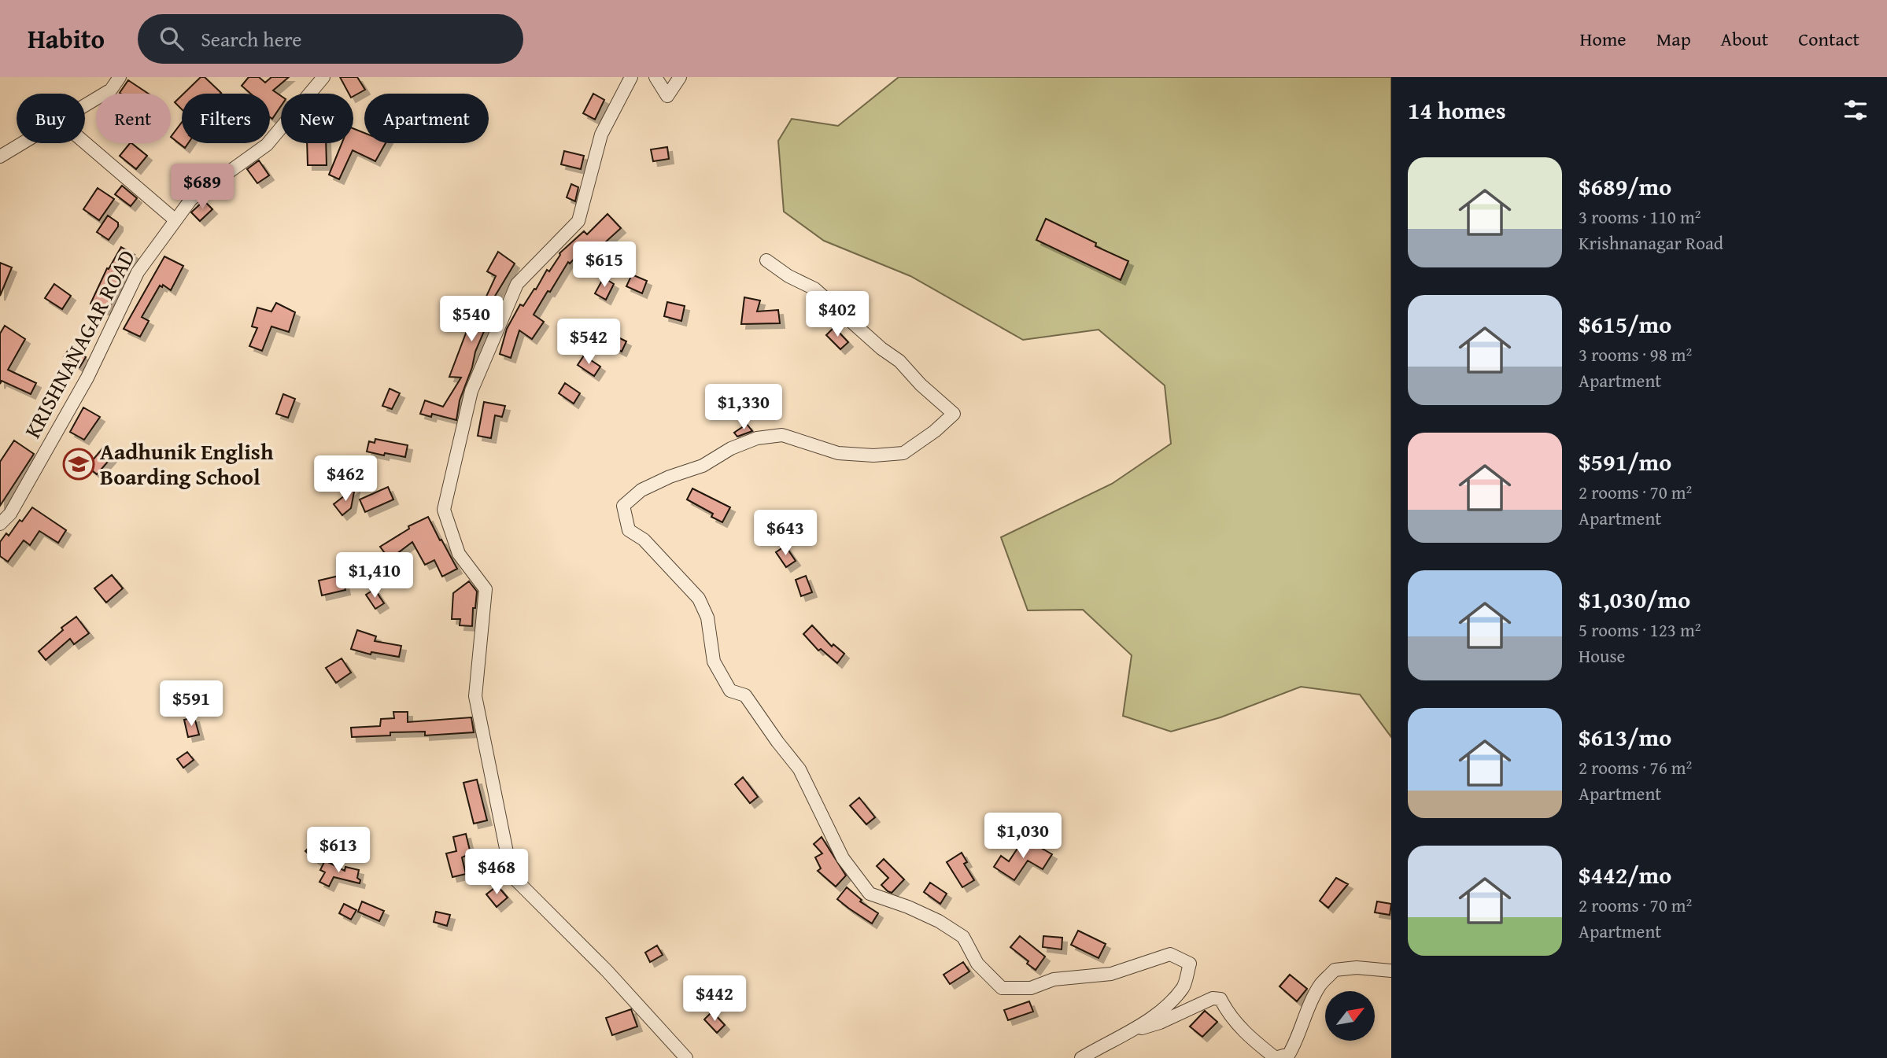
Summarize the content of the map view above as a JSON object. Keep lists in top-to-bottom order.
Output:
{
  "streets": {
    "street": ["KRISHNANAGAR ROAD"]
  },
  "places": {
    "school or university": ["Aadhunik English Boarding School"]
  },
  "north": "top right",
  "page": {
    "header": "Habito",
    "search": "Search here",
    "nav": [
      "Home",
      "Map",
      "About",
      "Contact"
    ],
    "heading": "14 homes",
    "chip": [
      "Buy",
      "Rent",
      "Filters",
      "New",
      "Apartment"
    ],
    "list": [
      {
        "name": "$689/mo",
        "note": "3 rooms · 110 m² · Krishnanagar Road"
      },
      {
        "name": "$615/mo",
        "note": "3 rooms · 98 m² · Apartment"
      },
      {
        "name": "$591/mo",
        "note": "2 rooms · 70 m² · Apartment"
      },
      {
        "name": "$1,030/mo",
        "note": "5 rooms · 123 m² · House"
      },
      {
        "name": "$613/mo",
        "note": "2 rooms · 76 m² · Apartment"
      },
      {
        "name": "$442/mo",
        "note": "2 rooms · 70 m² · Apartment"
      }
    ],
    "price": [
      "$689",
      "$615",
      "$402",
      "$540",
      "$542",
      "$1,330",
      "$462",
      "$643",
      "$1,410",
      "$591",
      "$1,030",
      "$613",
      "$468",
      "$442"
    ]
  }
}
